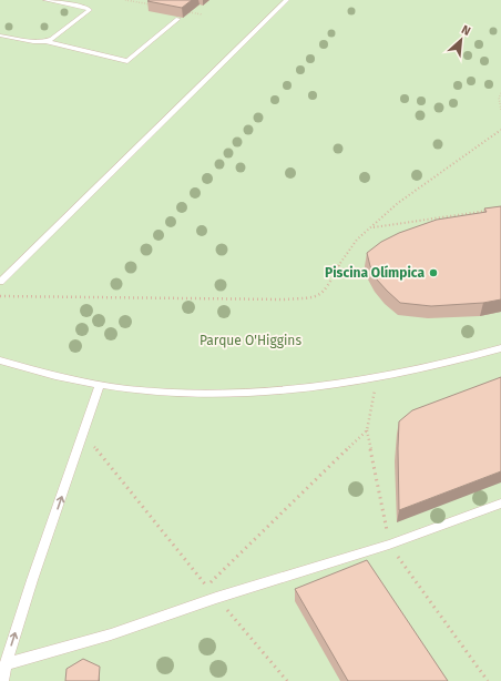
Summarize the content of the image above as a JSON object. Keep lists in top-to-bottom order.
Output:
{
  "parks": ["Parque O'Higgins"],
  "places": ["Piscina Olímpica"],
  "north": "top right"
}
